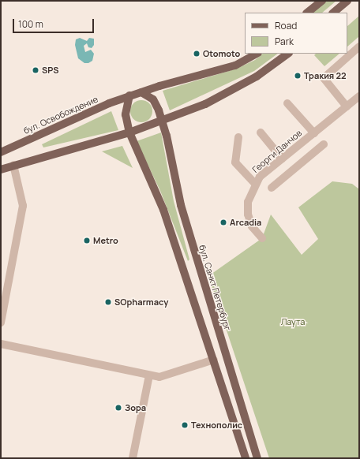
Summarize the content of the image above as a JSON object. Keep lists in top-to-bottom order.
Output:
{
  "streets": {
    "main road": ["бул. Освобождение", "бул. Санкт Петербург"],
    "street": ["Георги Данчов"]
  },
  "crossings": [
    ["бул. Освобождение", "бул. Санкт Петербург"]
  ],
  "parks": ["Лаута"],
  "places": [
    "Otomoto",
    "SPS",
    "Тракия 22",
    "Arcadia",
    "Metro",
    "SOpharmacy",
    "Зора",
    "Технополис"
  ],
  "legend": ["Road", "Park"],
  "scale_bar": "100 m"
}
